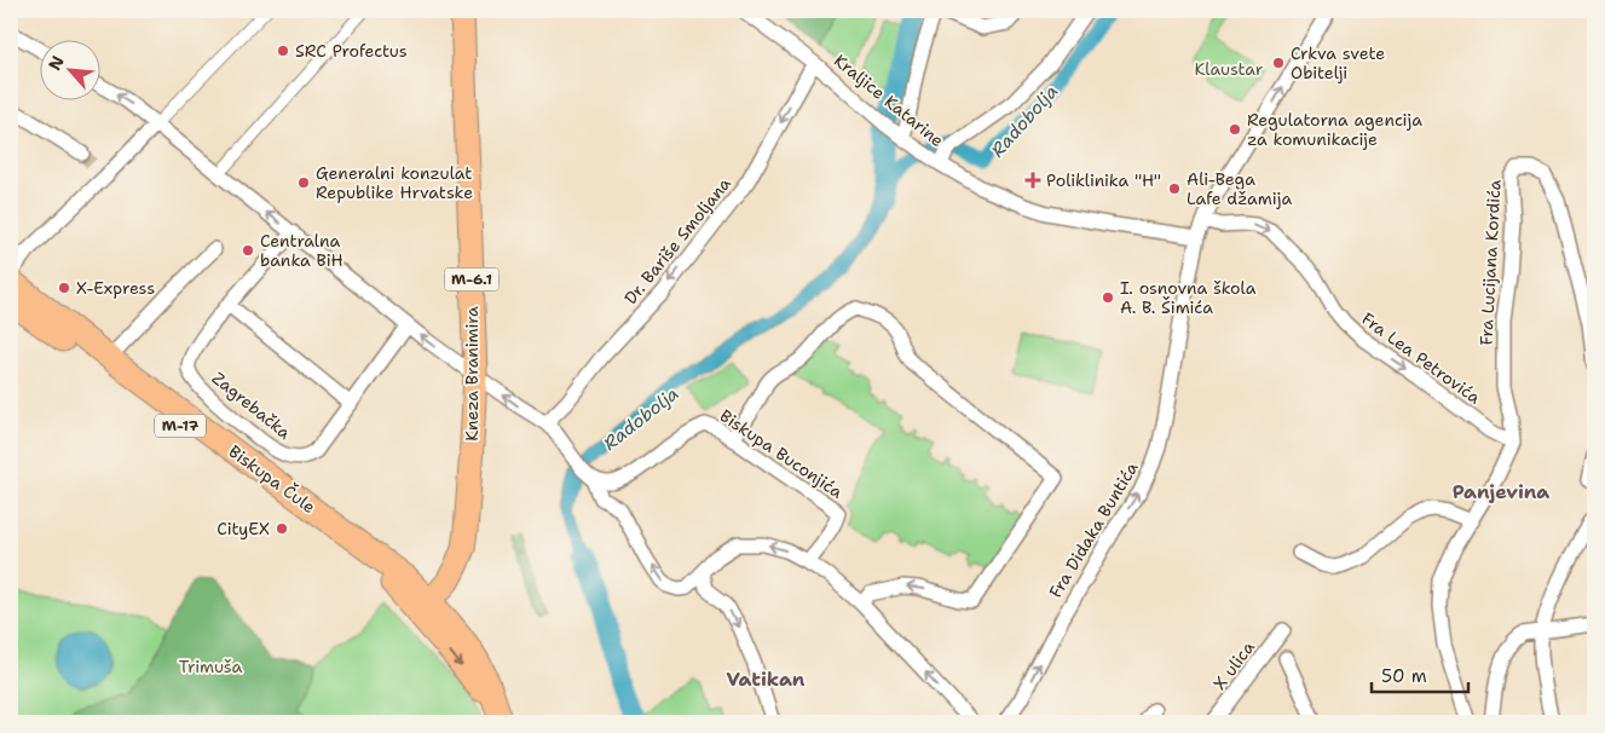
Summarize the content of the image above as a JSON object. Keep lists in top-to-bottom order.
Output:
{
  "streets": {
    "main road": [
      "M-6.1",
      "Kneza Branimira",
      "M-17",
      "Biskupa Čule"
    ],
    "street": [
      "Kraljice Katarine",
      "Dr. Bariše Smoljana",
      "Fra Lucijana Kordića",
      "Fra Lea Petrovića",
      "Zagrebačka",
      "Biskupa Buconjića",
      "Fra Didaka Buntića",
      "X ulica"
    ]
  },
  "crossings": [
    ["Kraljice Katarine", "Dr. Bariše Smoljana"],
    ["Kraljice Katarine", "Fra Didaka Buntića"],
    ["Fra Lucijana Kordića", "Fra Lea Petrovića"],
    ["Fra Lea Petrovića", "Fra Didaka Buntića"],
    ["Kneza Branimira", "Biskupa Čule"]
  ],
  "one_way": ["Dr. Bariše Smoljana", "Fra Lea Petrovića", "Fra Didaka Buntića"],
  "districts": ["Panjevina", "Vatikan"],
  "water": ["Radobolja"],
  "parks": ["Klaustar", "Trimuša"],
  "places": {
    "other": [
      "SRC Profectus",
      "Crkva svete Obitelji",
      "Regulatorna agencija za komunikacije",
      "Generalni konzulat Republike Hrvatske",
      "Ali-Bega Lafe džamija",
      "Centralna banka BiH",
      "X-Express",
      "I. osnovna škola A. B. Šimića",
      "CityEX"
    ],
    "health": ["Poliklinika \"H\""]
  },
  "scale_bar": "50 m",
  "north": "top left"
}
